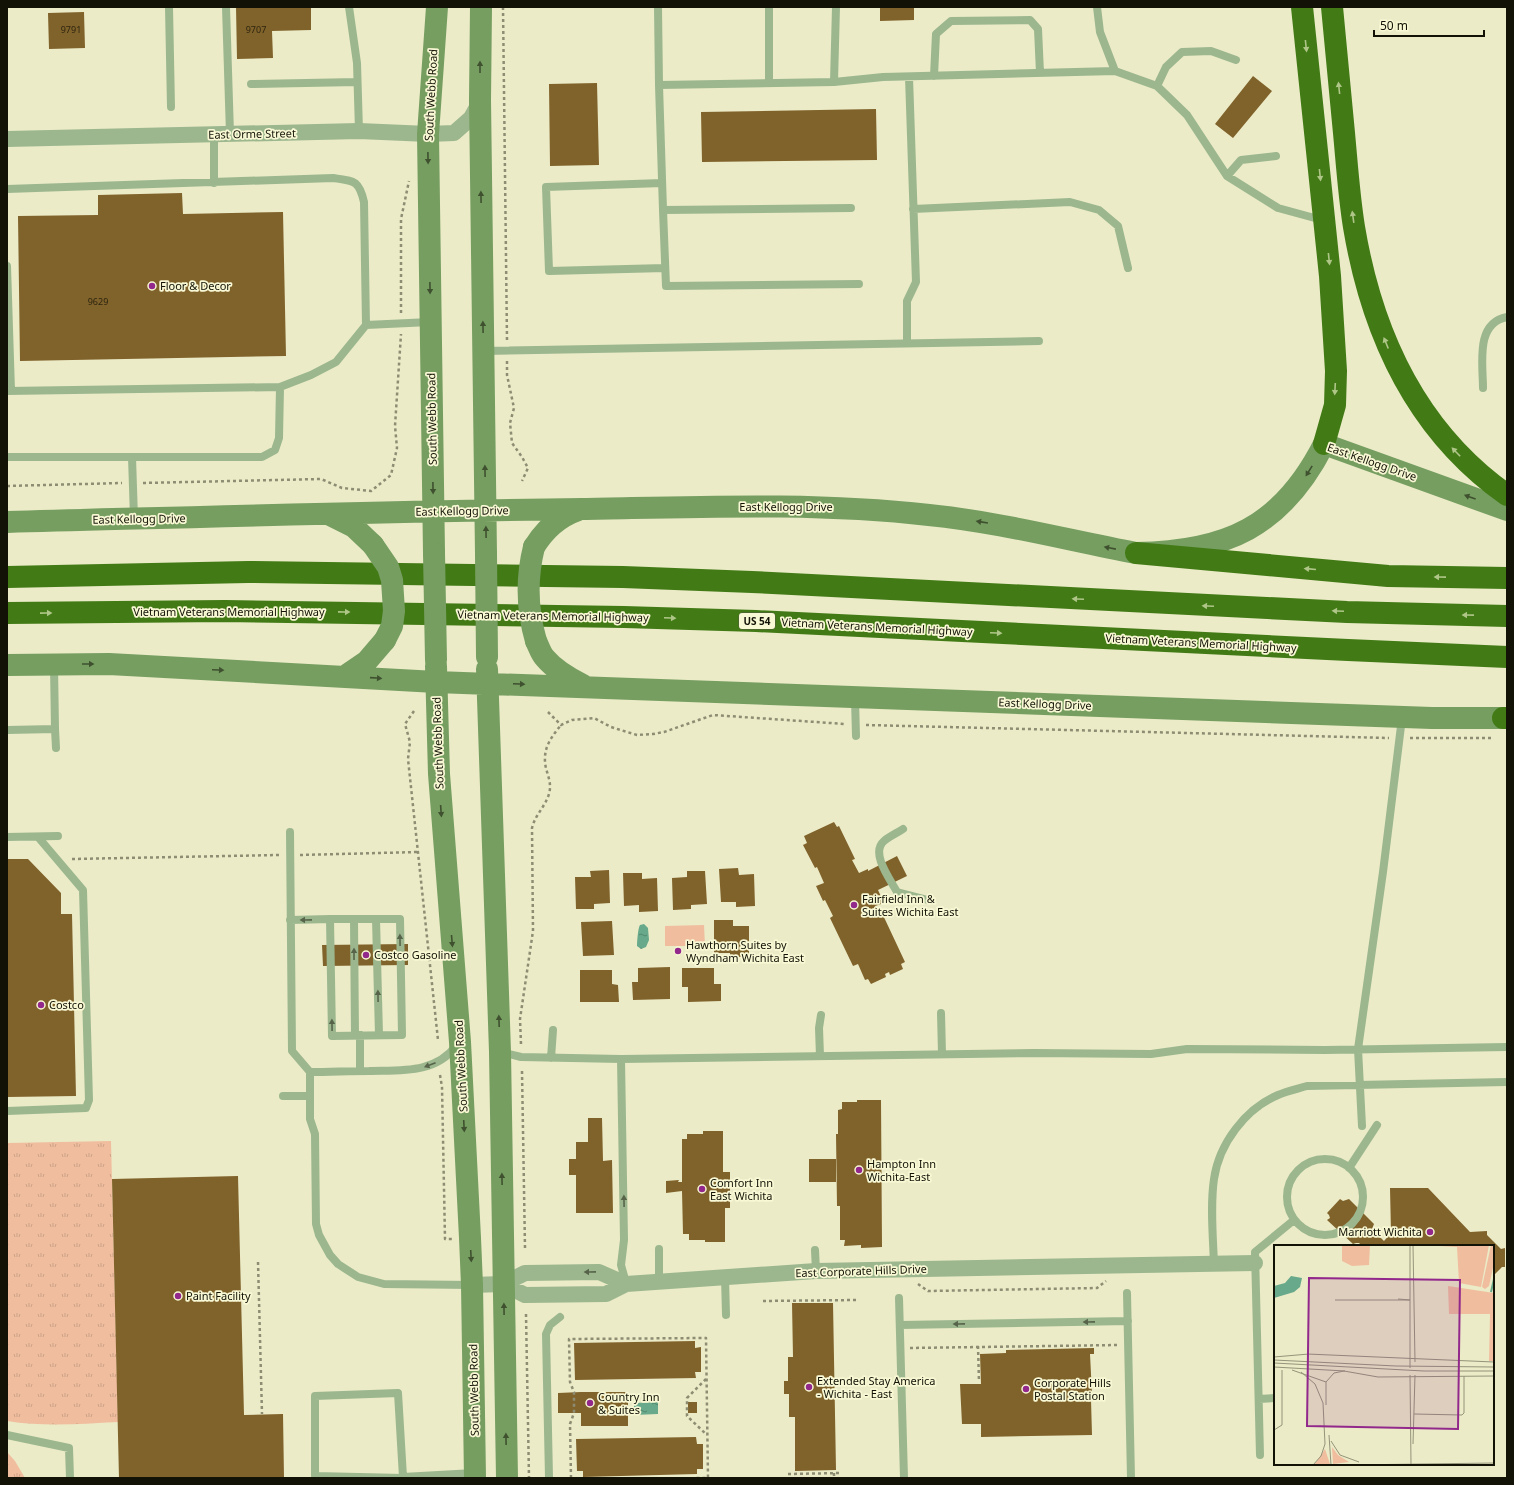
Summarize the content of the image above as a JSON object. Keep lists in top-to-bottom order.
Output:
{
  "streets": {
    "highway": ["Vietnam Veterans Memorial Highway", "US 54"],
    "main road": ["South Webb Road", "East Kellogg Drive"],
    "street": ["East Orme Street", "East Corporate Hills Drive"]
  },
  "crossings": [
    ["South Webb Road", "East Orme Street"],
    ["South Webb Road", "East Kellogg Drive"],
    ["South Webb Road", "East Corporate Hills Drive"]
  ],
  "places": [
    "Floor & Decor",
    "Fairfield Inn & Suites Wichita East",
    "Hawthorn Suites by Wyndham Wichita East",
    "Costco Gasoline",
    "Costco",
    "Hampton Inn Wichita-East",
    "Comfort Inn East Wichita",
    "Marriott Wichita",
    "Paint Facility",
    "Extended Stay America - Wichita - East",
    "Corporate Hills Postal Station",
    "Country Inn & Suites"
  ],
  "house_numbers": ["9791", "9707", "9629"],
  "scale_bar": "50 m"
}
